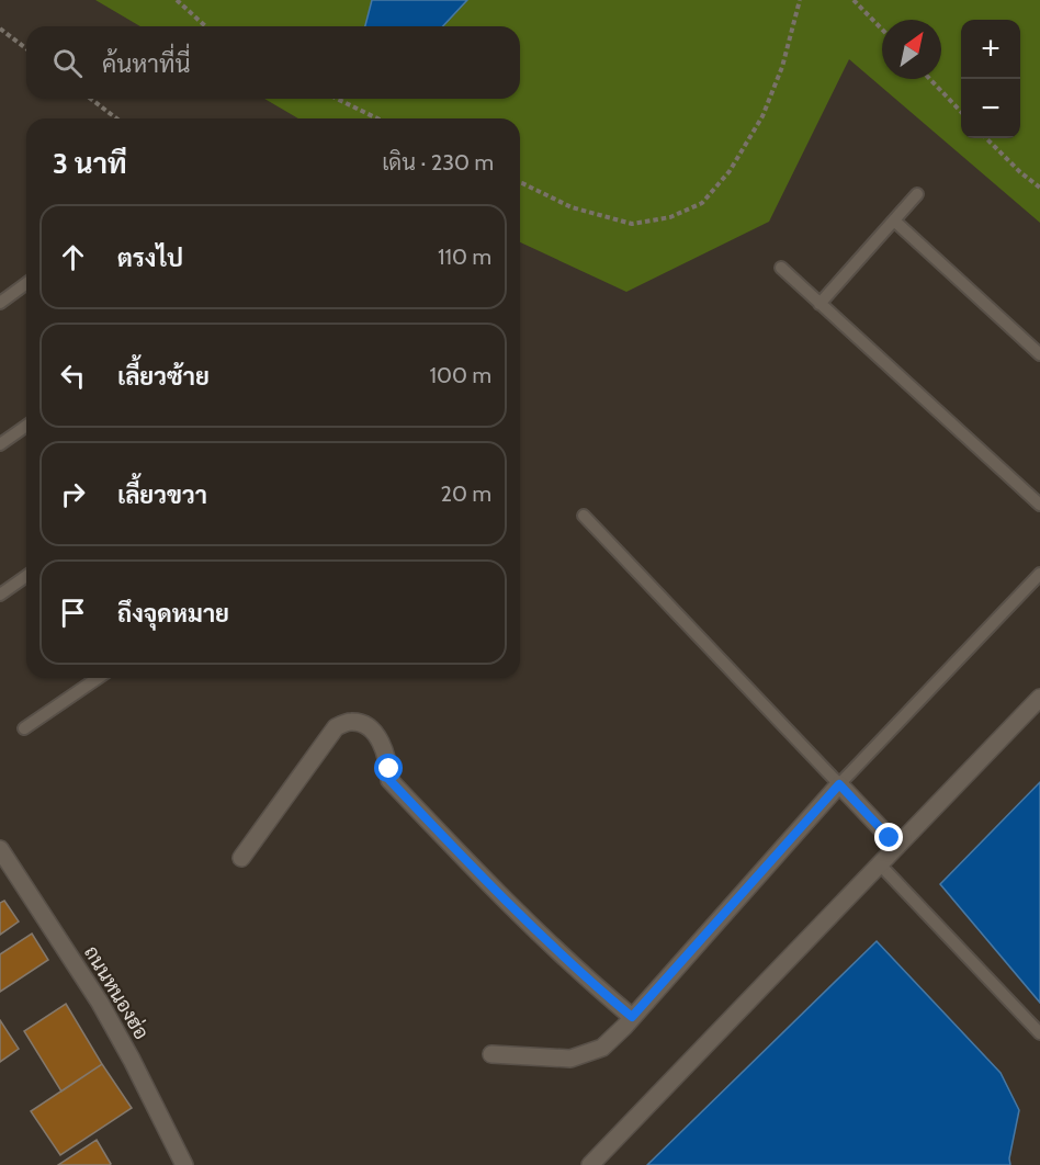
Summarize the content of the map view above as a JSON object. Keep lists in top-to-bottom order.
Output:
{
  "streets": {
    "street": ["ถนนหนองฮ่อ"]
  },
  "north": "top right",
  "page": {
    "map_buttons": ["+", "−"],
    "search": "ค้นหาที่นี่",
    "heading": ["3 นาที", "เดิน · 230 m"],
    "list": [
      ["ตรงไป", "110 m"],
      ["เลี้ยวซ้าย", "100 m"],
      ["เลี้ยวขวา", "20 m"],
      "ถึงจุดหมาย"
    ]
  }
}
